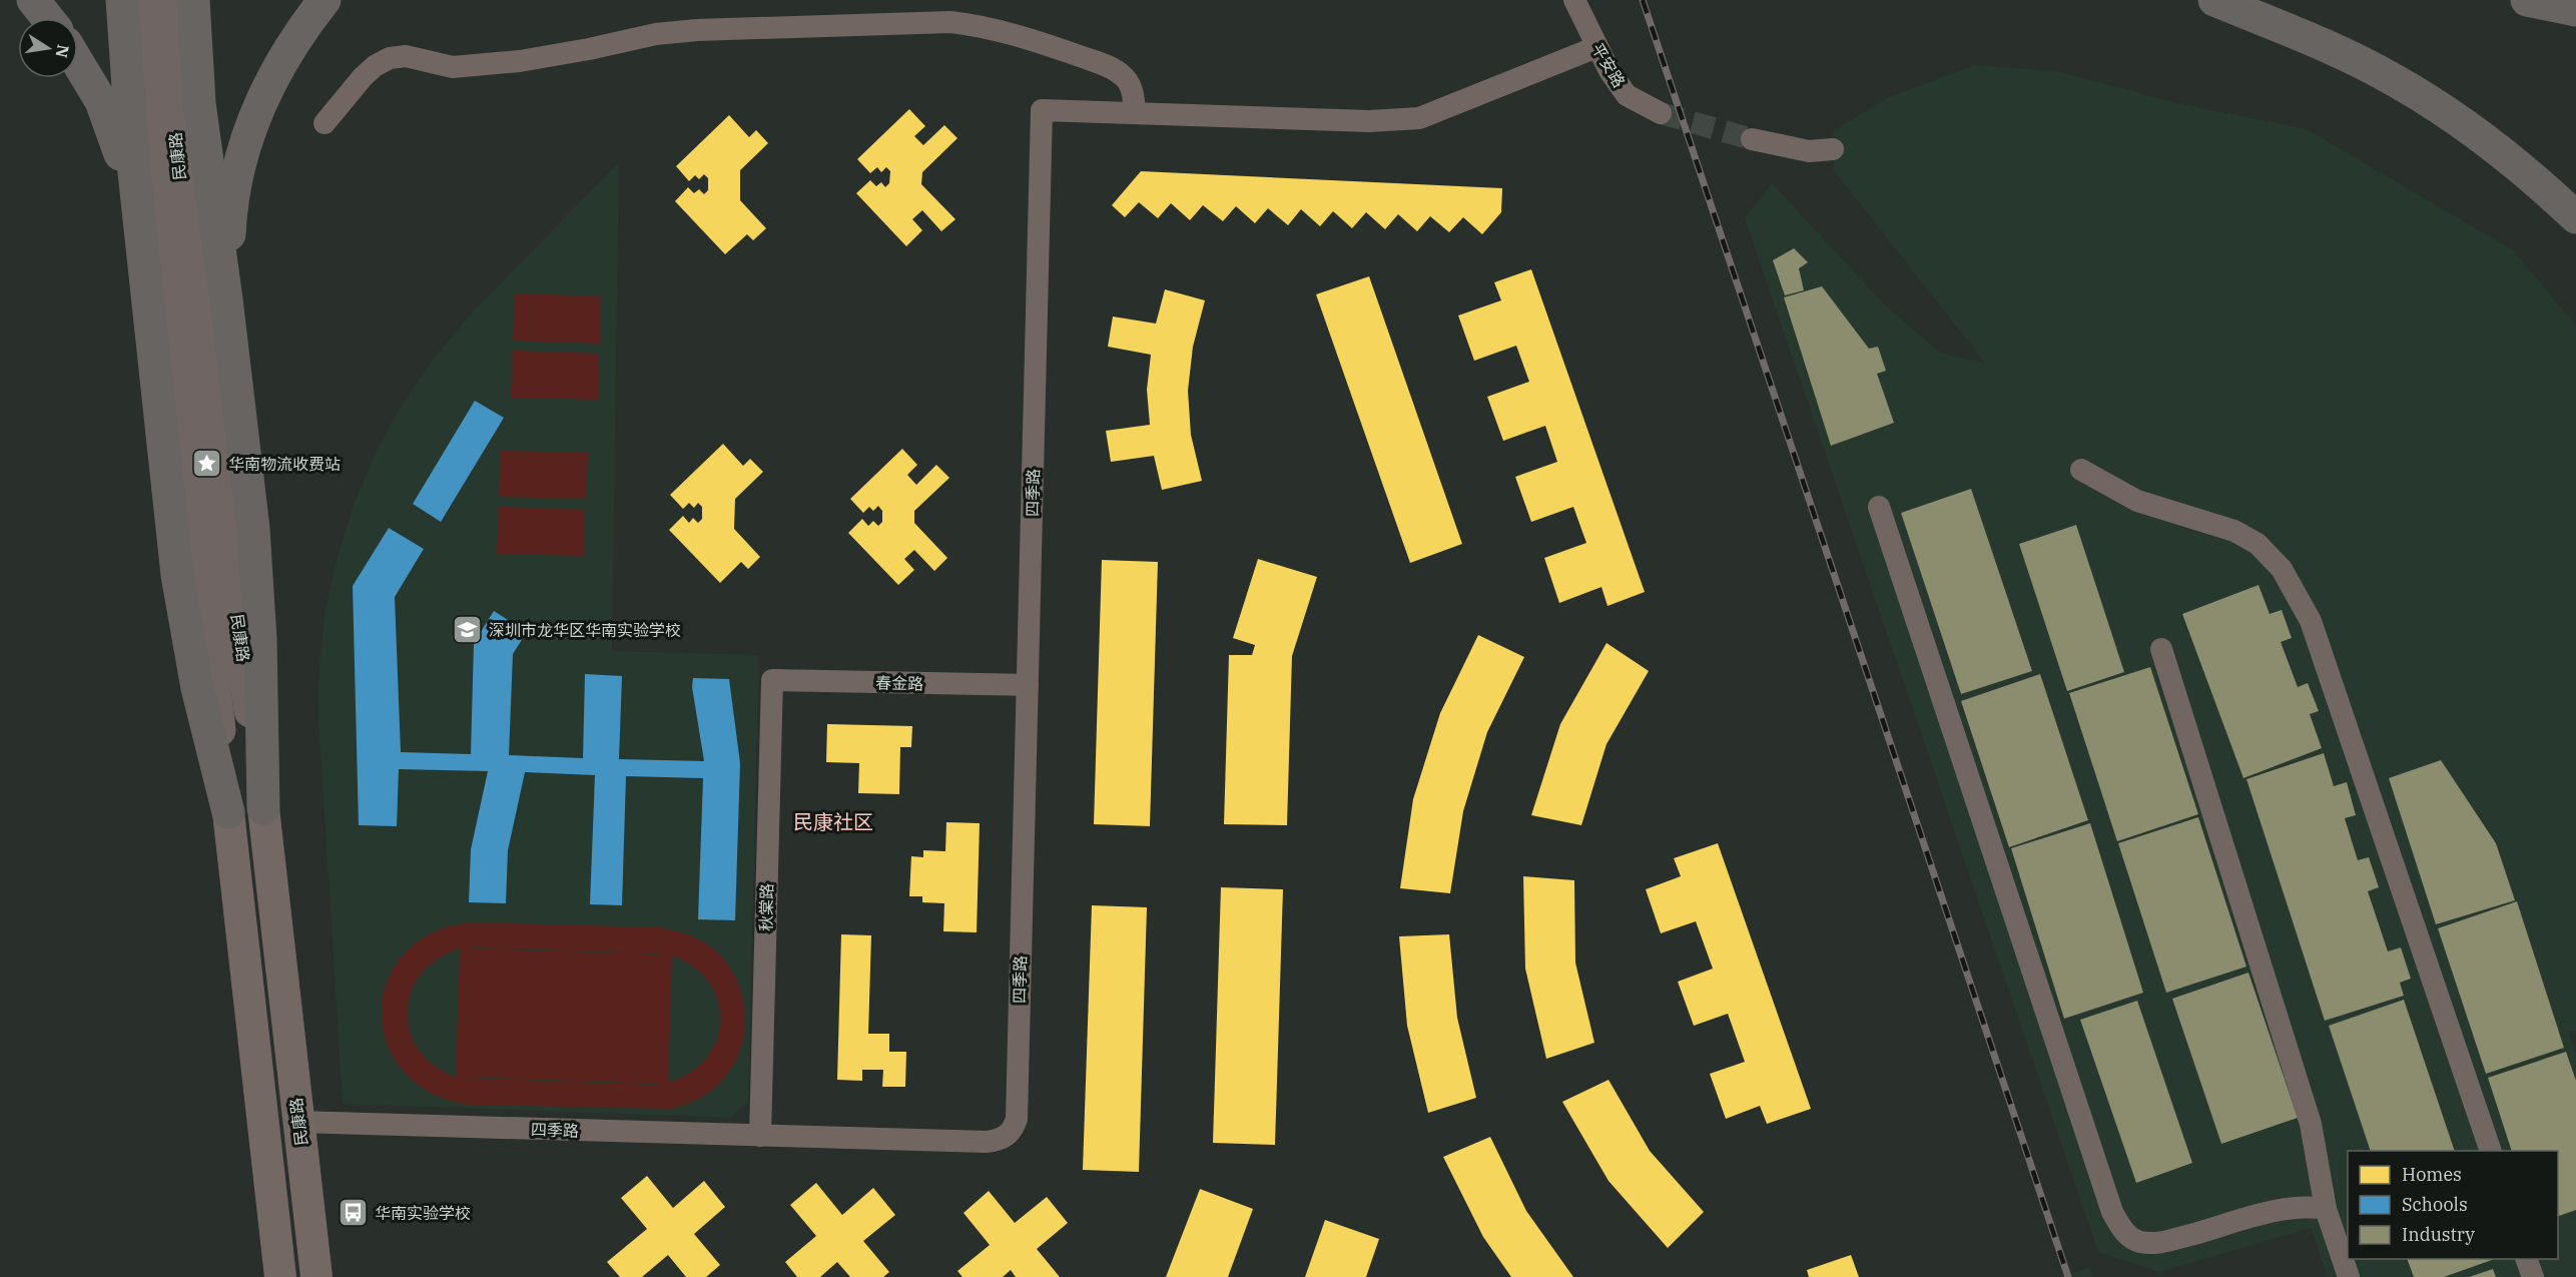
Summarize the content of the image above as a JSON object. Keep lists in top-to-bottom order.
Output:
{
  "streets": {
    "main road": ["民康路"],
    "street": [
      "平安路",
      "四季路",
      "春金路",
      "秋棠路"
    ]
  },
  "crossings": [
    ["民康路", "四季路"],
    ["四季路", "春金路"],
    ["四季路", "秋棠路"],
    ["春金路", "秋棠路"]
  ],
  "districts": ["民康社区"],
  "places": {
    "place": ["华南物流收费站"],
    "school or university": ["深圳市龙华区华南实验学校"],
    "bus stop": ["华南实验学校"]
  },
  "legend": ["Homes", "Schools", "Industry"],
  "north": "right"
}
